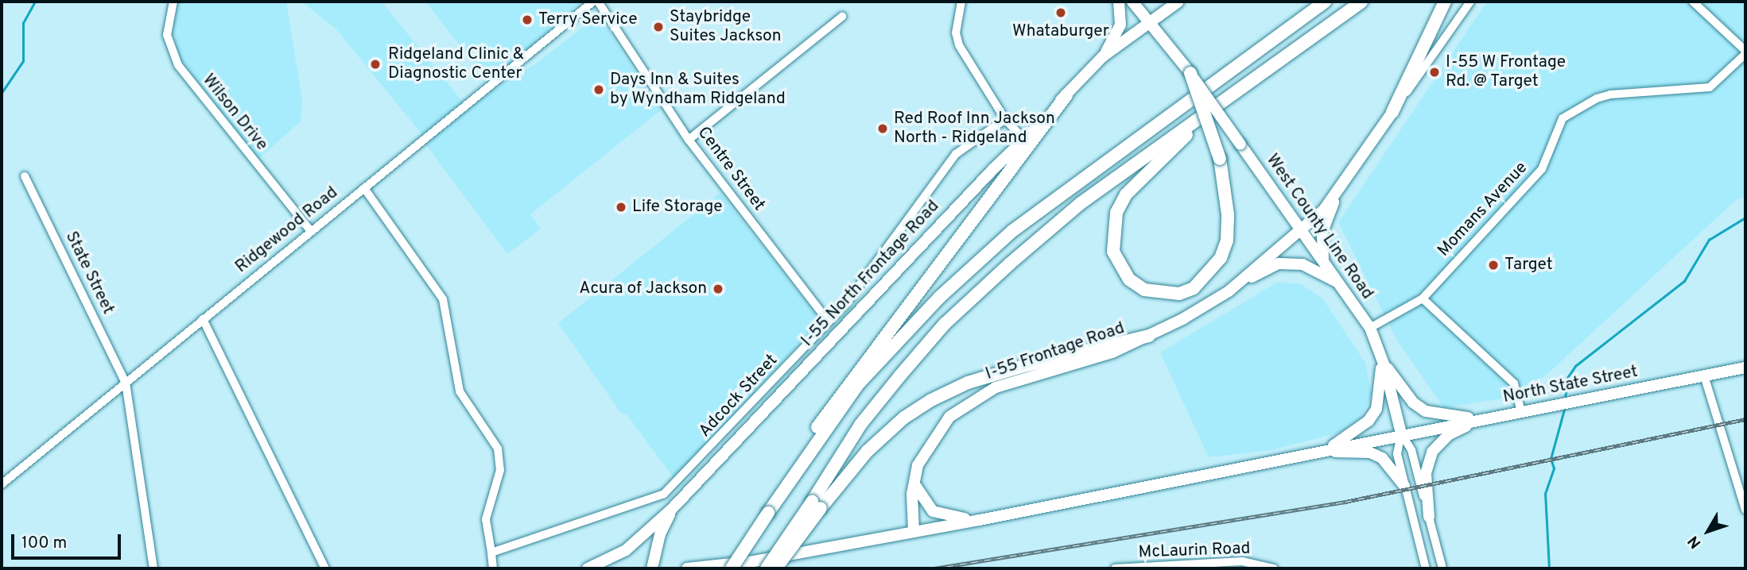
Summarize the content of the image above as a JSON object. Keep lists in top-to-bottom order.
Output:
{
  "streets": {
    "main road": [
      "West County Line Road",
      "I-55 North Frontage Road",
      "I-55 Frontage Road",
      "North State Street"
    ],
    "street": [
      "Wilson Drive",
      "Centre Street",
      "Momans Avenue",
      "Ridgewood Road",
      "State Street",
      "Adcock Street",
      "McLaurin Road"
    ]
  },
  "crossings": [
    ["Wilson Drive", "Ridgewood Road"],
    ["Centre Street", "Ridgewood Road"],
    ["Centre Street", "Adcock Street"],
    ["Momans Avenue", "West County Line Road"],
    ["West County Line Road", "I-55 North Frontage Road"],
    ["West County Line Road", "I-55 Frontage Road"],
    ["West County Line Road", "North State Street"],
    ["Ridgewood Road", "State Street"]
  ],
  "places": [
    "Whataburger",
    "Terry Service",
    "Staybridge Suites Jackson",
    "Ridgeland Clinic & Diagnostic Center",
    "I-55 W Frontage Rd. @ Target",
    "Days Inn & Suites by Wyndham Ridgeland",
    "Red Roof Inn Jackson North - Ridgeland",
    "Life Storage",
    "Target",
    "Acura of Jackson"
  ],
  "scale_bar": "100 m",
  "north": "bottom left"
}
